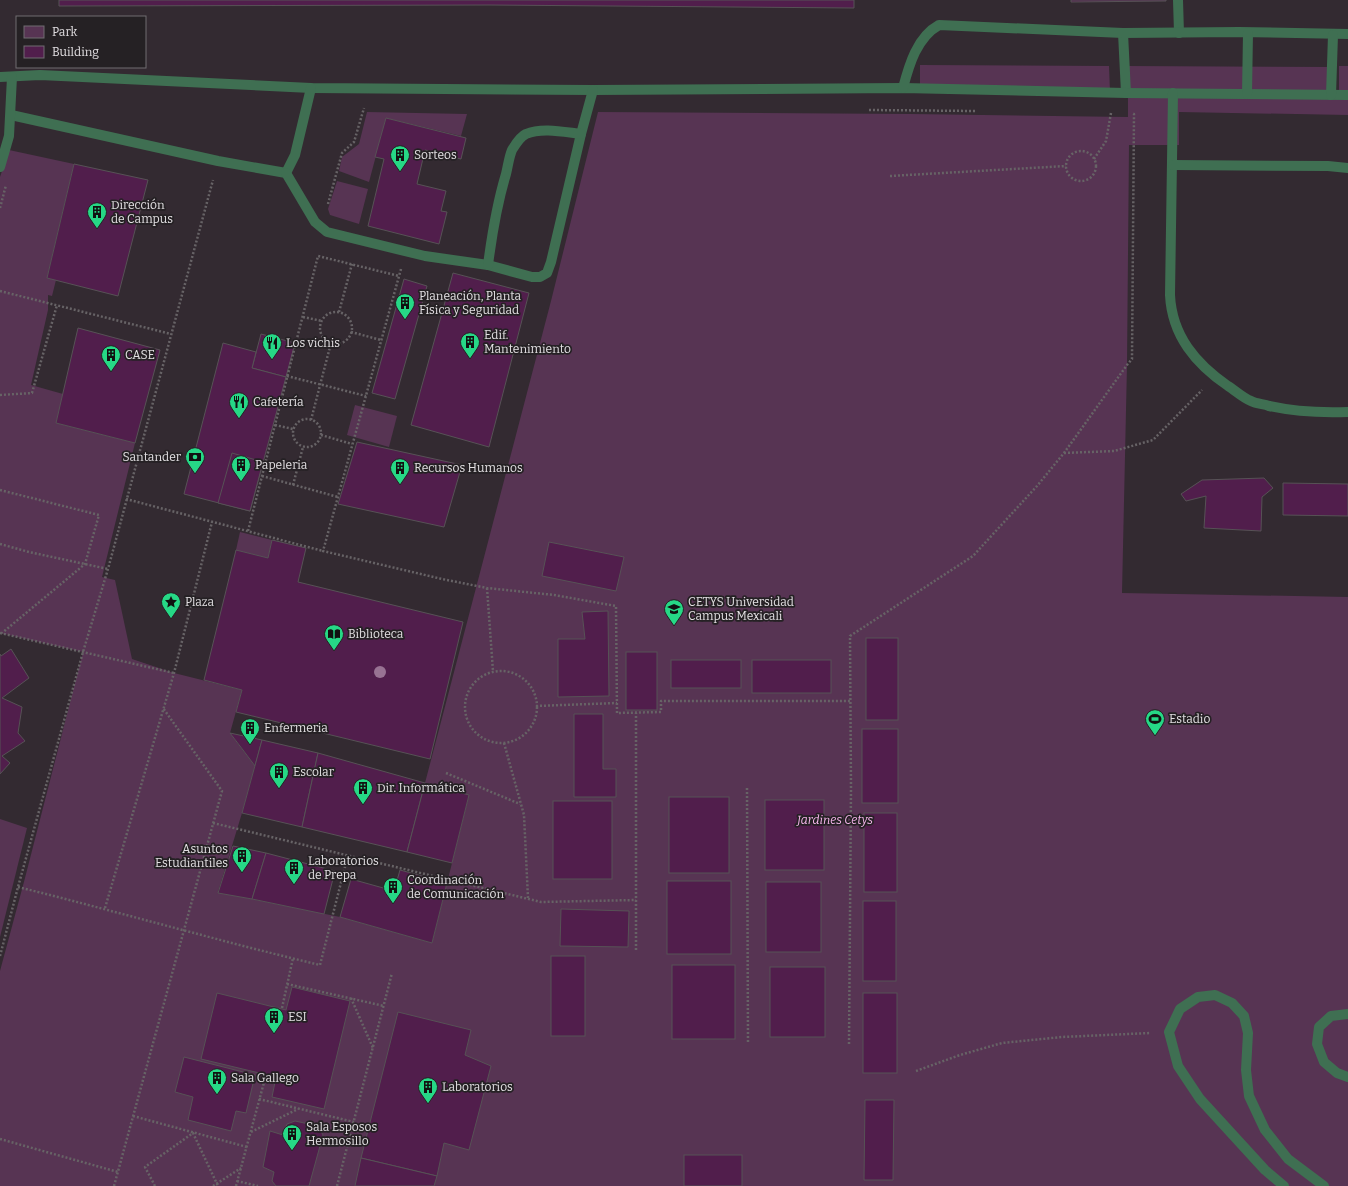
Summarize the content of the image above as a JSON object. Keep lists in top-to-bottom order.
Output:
{
  "parks": ["Jardines Cetys"],
  "places": {
    "building": [
      "Sorteos",
      "Dirección de Campus",
      "Planeación, Planta Física y Seguridad",
      "Edif. Mantenimiento",
      "CASE",
      "Papeleria",
      "Recursos Humanos",
      "Enfermeria",
      "Escolar",
      "Dir. Informática",
      "Asuntos Estudiantiles",
      "Laboratorios de Prepa",
      "Coordinación de Comunicación",
      "ESI",
      "Sala Gallego",
      "Laboratorios",
      "Sala Esposos Hermosillo"
    ],
    "restaurant": ["Los vichis", "Cafetería"],
    "bank": ["Santander"],
    "place": ["Plaza"],
    "school or university": ["CETYS Universidad Campus Mexicali"],
    "library": ["Biblioteca"],
    "sports": ["Estadio"]
  },
  "legend": ["Park", "Building"]
}
